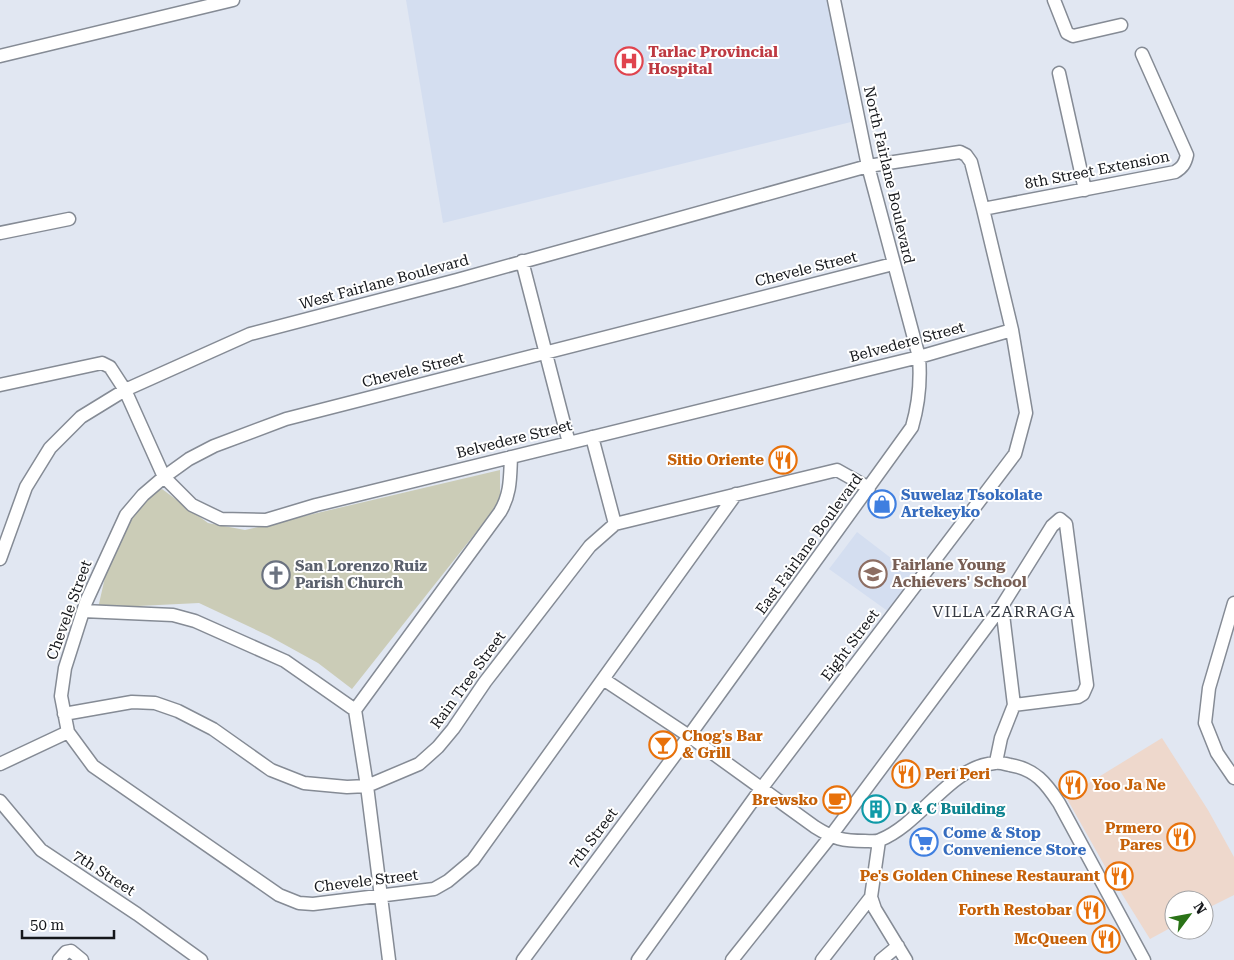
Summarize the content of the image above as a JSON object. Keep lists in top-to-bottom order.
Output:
{
  "streets": {
    "street": [
      "8th Street Extension",
      "North Fairlane Boulevard",
      "Chevele Street",
      "West Fairlane Boulevard",
      "Belvedere Street",
      "East Fairlane Boulevard",
      "Eight Street",
      "Rain Tree Street",
      "7th Street"
    ]
  },
  "crossings": [
    ["8th Street Extension", "West Fairlane Boulevard"],
    ["8th Street Extension", "Eight Street"],
    ["North Fairlane Boulevard", "Chevele Street"],
    ["North Fairlane Boulevard", "West Fairlane Boulevard"],
    ["North Fairlane Boulevard", "Belvedere Street"],
    ["North Fairlane Boulevard", "East Fairlane Boulevard"],
    ["Chevele Street", "Belvedere Street"],
    ["Chevele Street", "Rain Tree Street"],
    ["West Fairlane Boulevard", "Belvedere Street"],
    ["West Fairlane Boulevard", "Eight Street"],
    ["Belvedere Street", "East Fairlane Boulevard"],
    ["Belvedere Street", "Eight Street"],
    ["East Fairlane Boulevard", "Rain Tree Street"],
    ["East Fairlane Boulevard", "7th Street"]
  ],
  "districts": ["VILLA ZARRAGA"],
  "places": {
    "hospital": ["Tarlac Provincial Hospital"],
    "restaurant": [
      "Sitio Oriente",
      "Peri Peri",
      "Yoo Ja Ne",
      "Prmero Pares",
      "Pe's Golden Chinese Restaurant",
      "Forth Restobar",
      "McQueen"
    ],
    "shop": ["Suwelaz Tsokolate Artekeyko"],
    "school or university": ["Fairlane Young Achievers' School"],
    "church": ["San Lorenzo Ruiz Parish Church"],
    "bar": ["Chog's Bar & Grill"],
    "cafe": ["Brewsko"],
    "building": ["D & C Building"],
    "supermarket": ["Come & Stop Convenience Store"]
  },
  "scale_bar": "50 m",
  "north": "top right"
}
